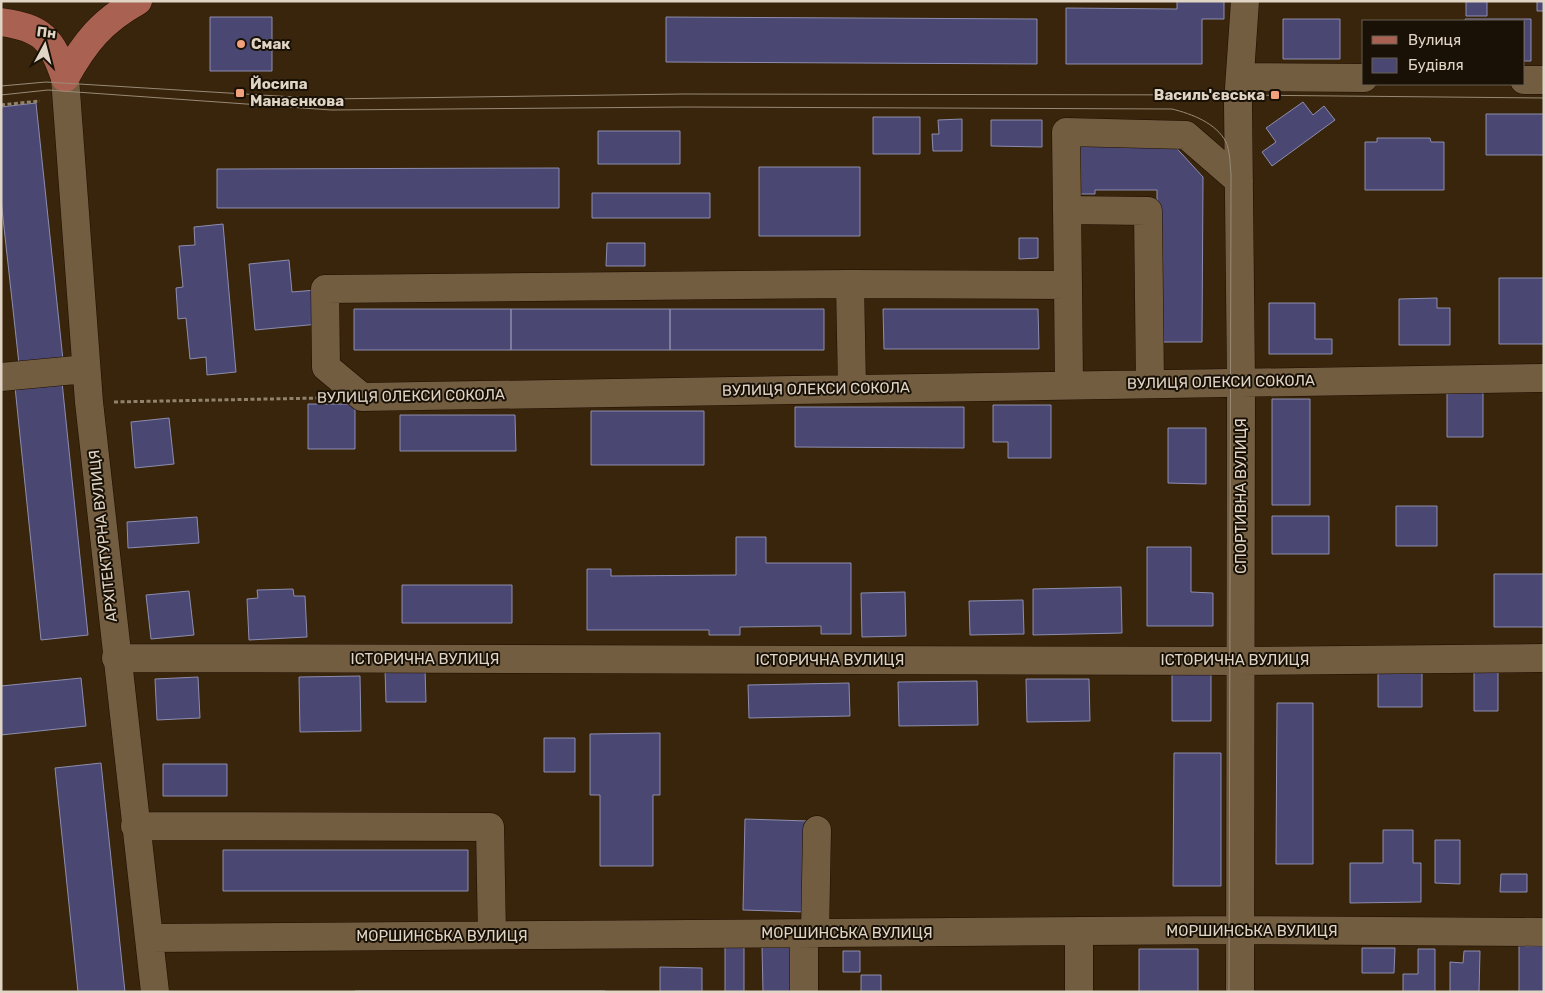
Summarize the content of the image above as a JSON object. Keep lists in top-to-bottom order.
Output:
{
  "streets": {
    "street": [
      "ВУЛИЦЯ ОЛЕКСИ СОКОЛА",
      "СПОРТИВНА ВУЛИЦЯ",
      "АРХІТЕКТУРНА ВУЛИЦЯ",
      "ІСТОРИЧНА ВУЛИЦЯ",
      "МОРШИНСЬКА ВУЛИЦЯ"
    ]
  },
  "crossings": [
    ["ВУЛИЦЯ ОЛЕКСИ СОКОЛА", "СПОРТИВНА ВУЛИЦЯ"],
    ["ВУЛИЦЯ ОЛЕКСИ СОКОЛА", "АРХІТЕКТУРНА ВУЛИЦЯ"],
    ["СПОРТИВНА ВУЛИЦЯ", "ІСТОРИЧНА ВУЛИЦЯ"],
    ["СПОРТИВНА ВУЛИЦЯ", "МОРШИНСЬКА ВУЛИЦЯ"],
    ["АРХІТЕКТУРНА ВУЛИЦЯ", "ІСТОРИЧНА ВУЛИЦЯ"],
    ["АРХІТЕКТУРНА ВУЛИЦЯ", "МОРШИНСЬКА ВУЛИЦЯ"]
  ],
  "places": {
    "other": ["Смак"],
    "transit": ["Йосипа Манаєнкова", "Василь'євська"]
  },
  "legend": ["Вулиця", "Будівля"],
  "north": "top"
}
